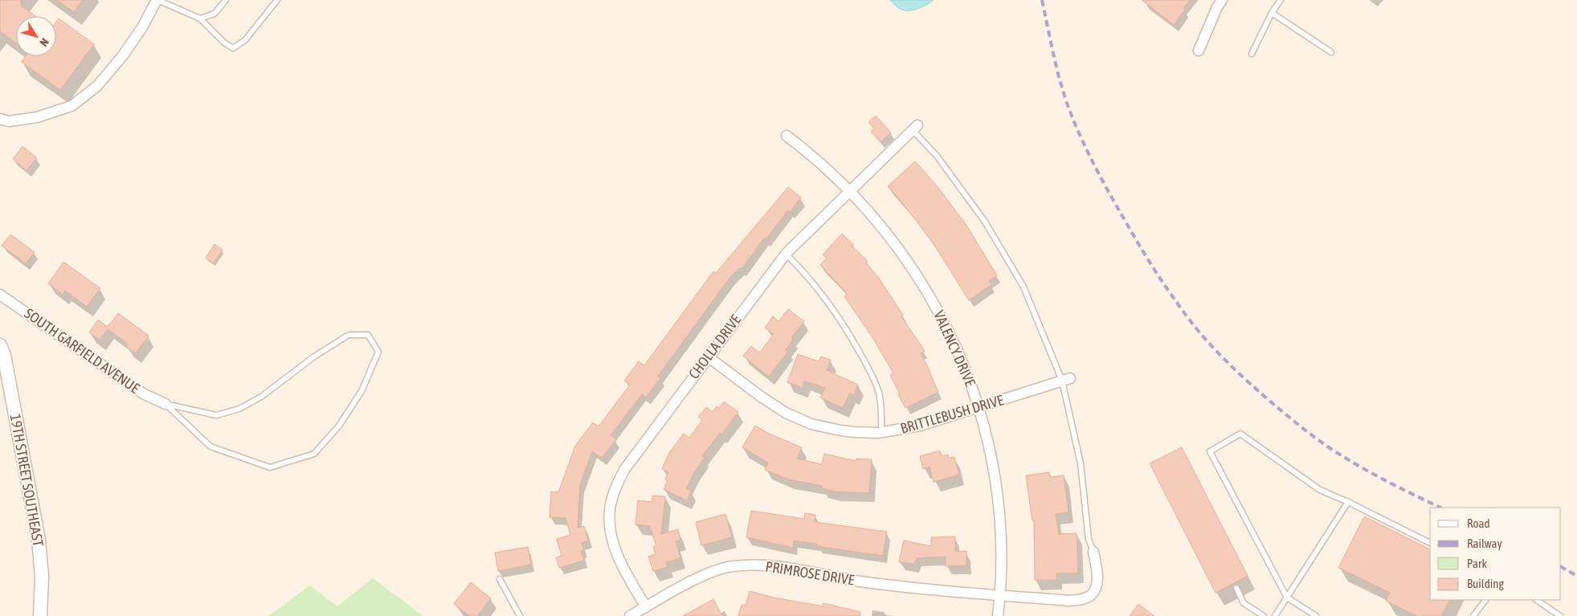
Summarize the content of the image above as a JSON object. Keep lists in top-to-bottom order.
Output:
{
  "streets": {
    "street": [
      "CHOLLA DRIVE",
      "VALENCY DRIVE",
      "SOUTH GARFIELD AVENUE",
      "BRITTLEBUSH DRIVE",
      "19TH STREET SOUTHEAST",
      "PRIMROSE DRIVE"
    ]
  },
  "crossings": [
    ["CHOLLA DRIVE", "VALENCY DRIVE"],
    ["CHOLLA DRIVE", "BRITTLEBUSH DRIVE"],
    ["CHOLLA DRIVE", "PRIMROSE DRIVE"],
    ["VALENCY DRIVE", "BRITTLEBUSH DRIVE"],
    ["VALENCY DRIVE", "PRIMROSE DRIVE"]
  ],
  "legend": [
    "Road",
    "Railway",
    "Park",
    "Building"
  ],
  "north": "bottom right"
}
